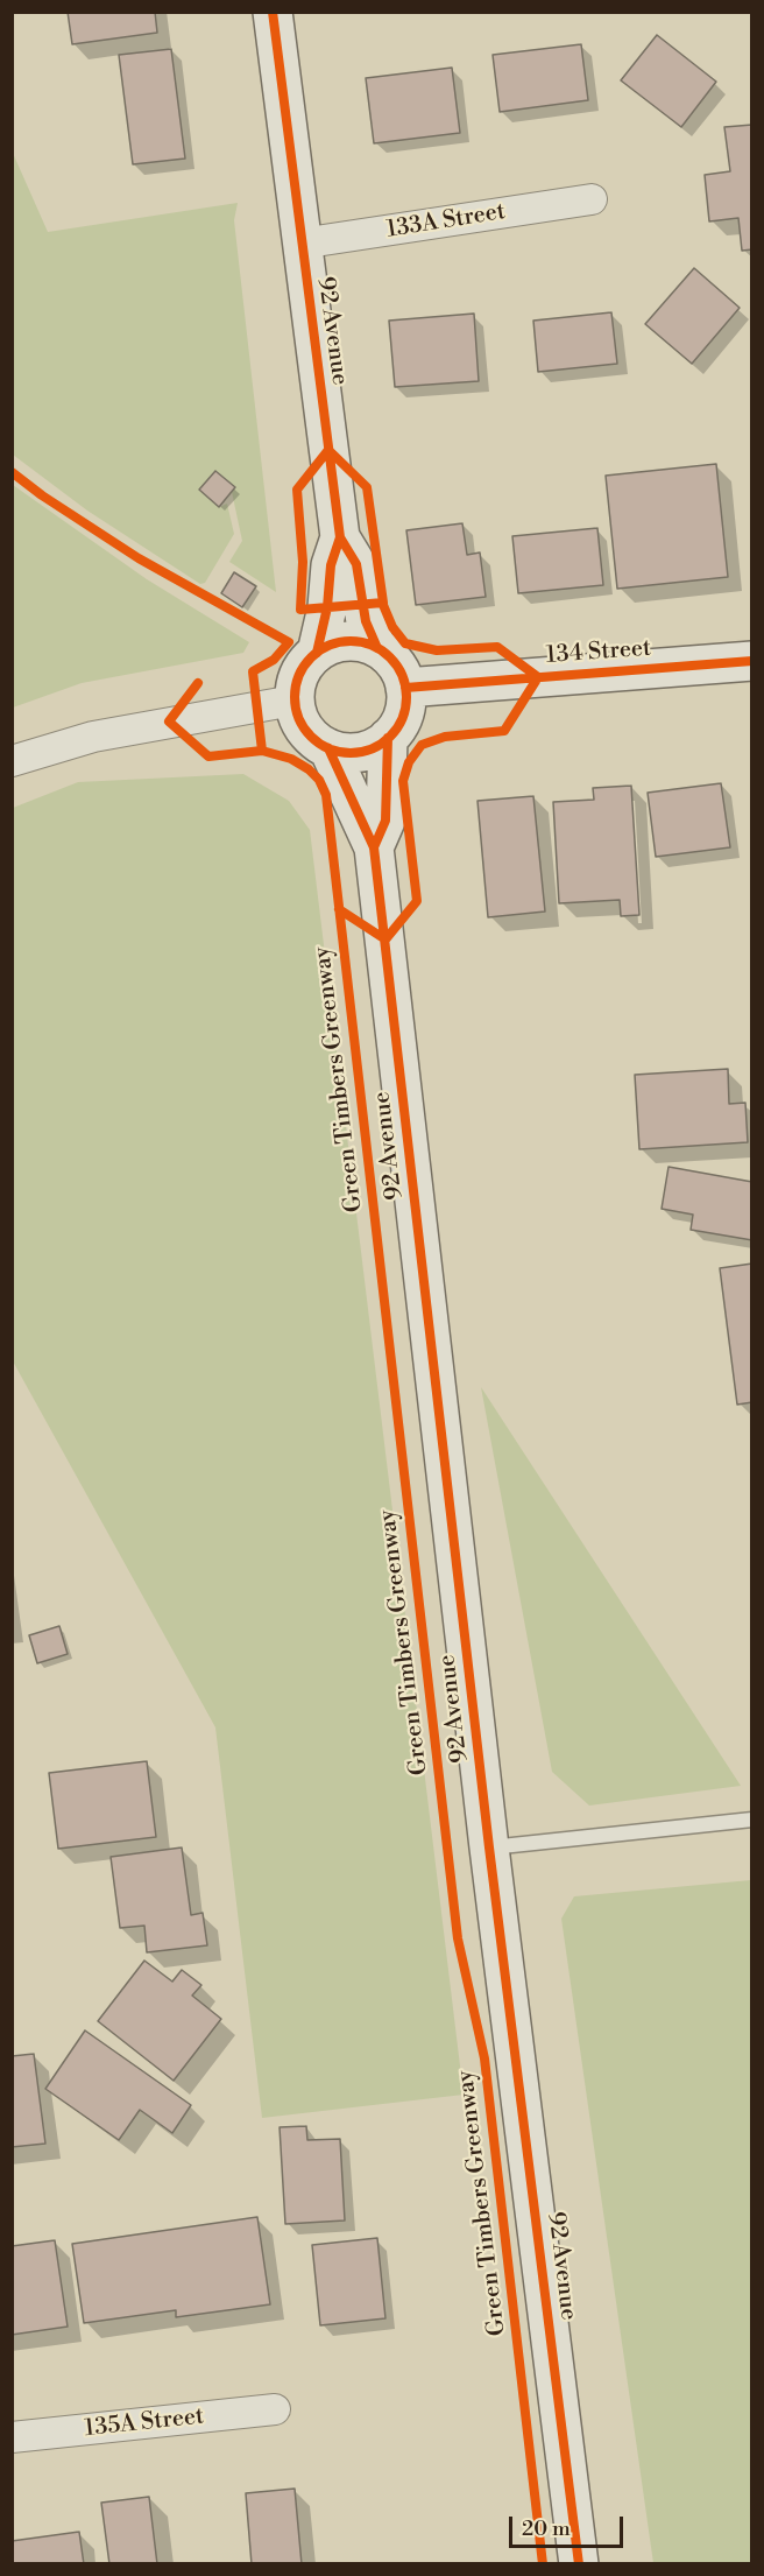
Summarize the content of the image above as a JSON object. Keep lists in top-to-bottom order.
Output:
{
  "streets": {
    "main road": ["92 Avenue", "134 Street"],
    "street": ["133A Street", "135A Street"],
    "cycle path": ["Green Timbers Greenway"]
  },
  "crossings": [
    ["133A Street", "92 Avenue"],
    ["92 Avenue", "134 Street"]
  ],
  "scale_bar": "20 m"
}
